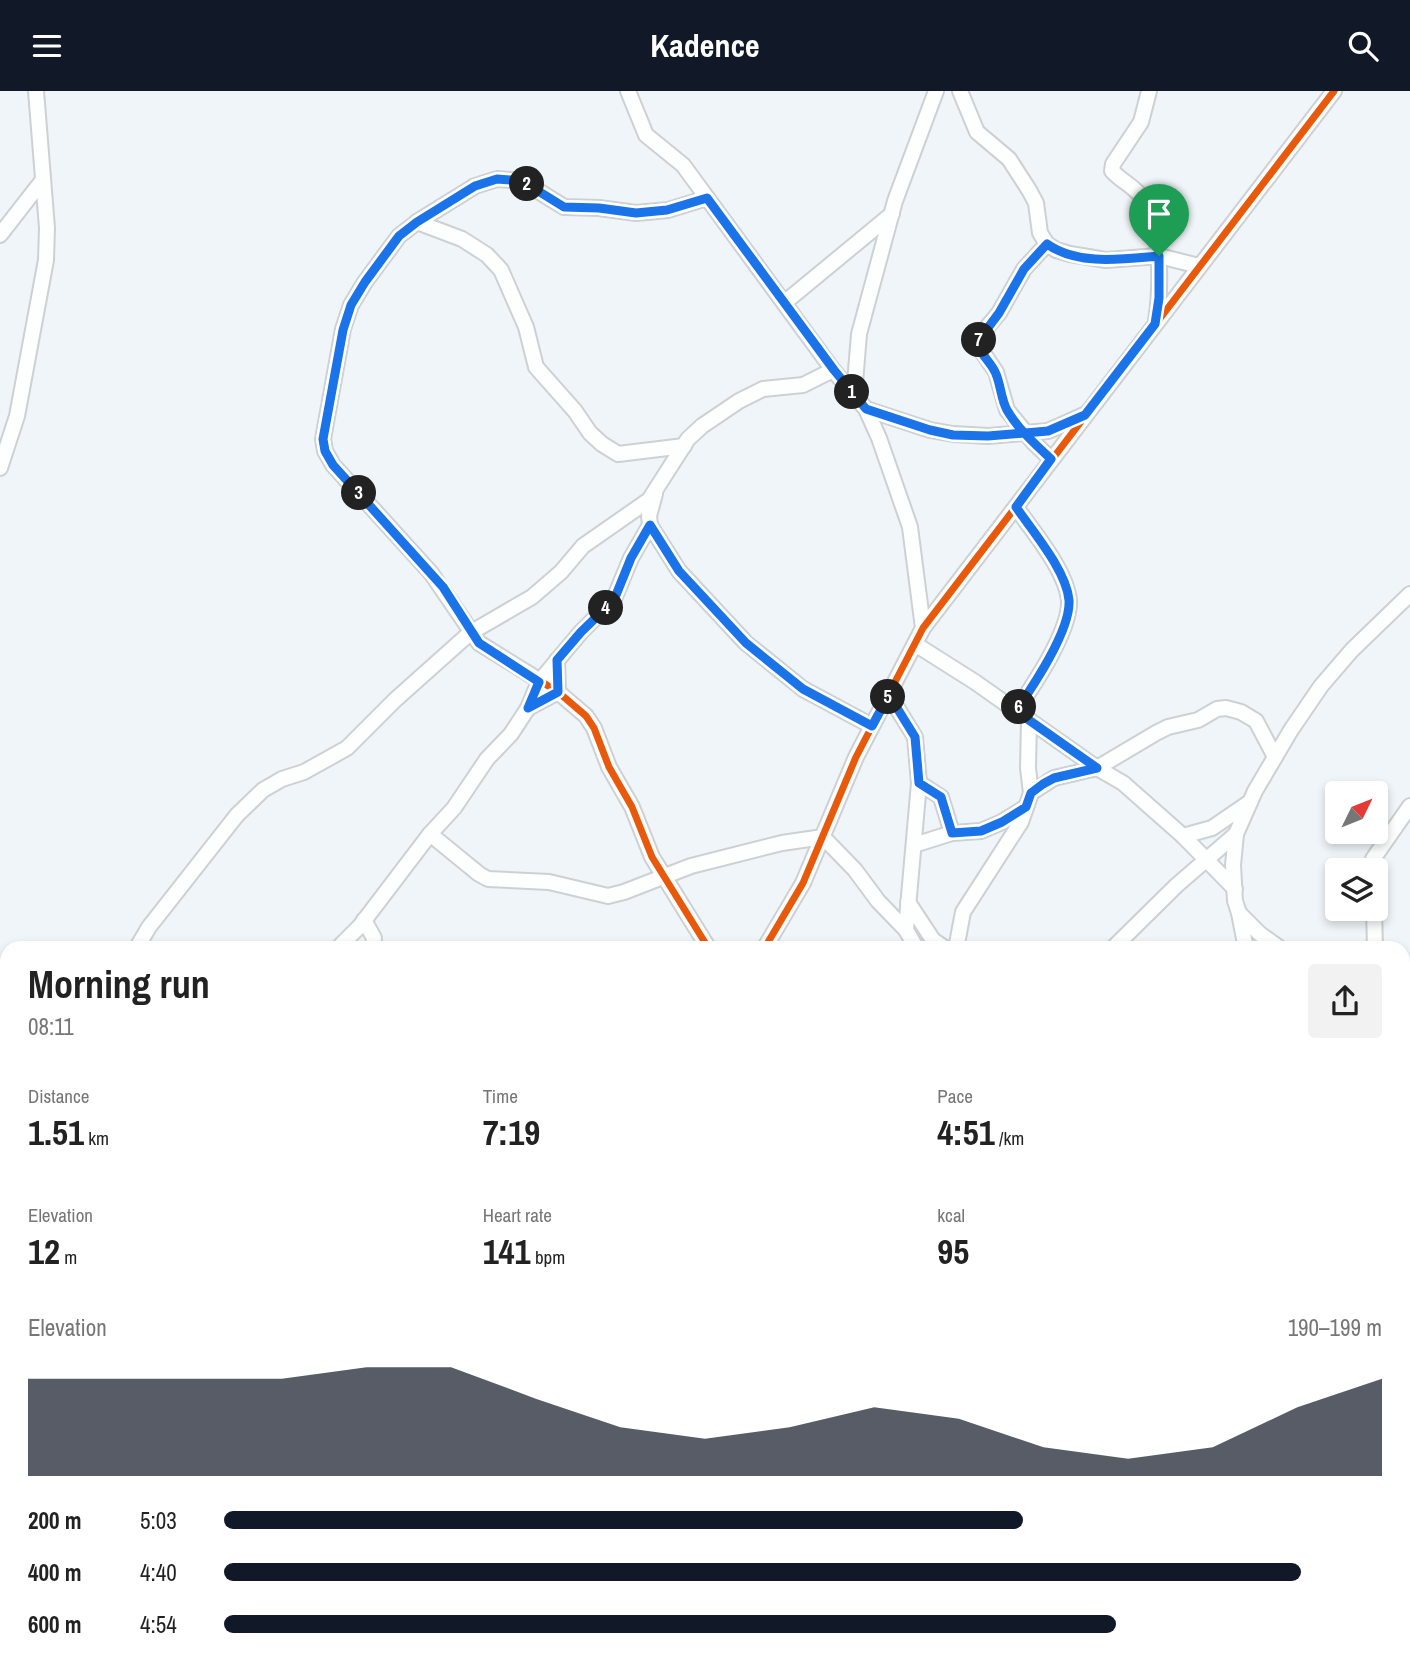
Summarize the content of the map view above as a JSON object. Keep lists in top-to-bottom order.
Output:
{
  "north": "top right",
  "page": {
    "header": "Kadence",
    "pins": [
      "2",
      "7",
      "1",
      "3",
      "4",
      "5",
      "6"
    ],
    "heading": ["Morning run", "08:11"],
    "stats": [
      ["Distance", "1.51 km"],
      ["Time", "7:19"],
      ["Pace", "4:51 /km"],
      ["Elevation", "12 m"],
      ["Heart rate", "141 bpm"],
      ["kcal", "95"]
    ],
    "chart": ["Elevation", "190–199 m"],
    "list": [
      {
        "name": "200 m",
        "note": "5:03"
      },
      {
        "name": "400 m",
        "note": "4:40"
      },
      {
        "name": "600 m",
        "note": "4:54"
      }
    ]
  }
}
